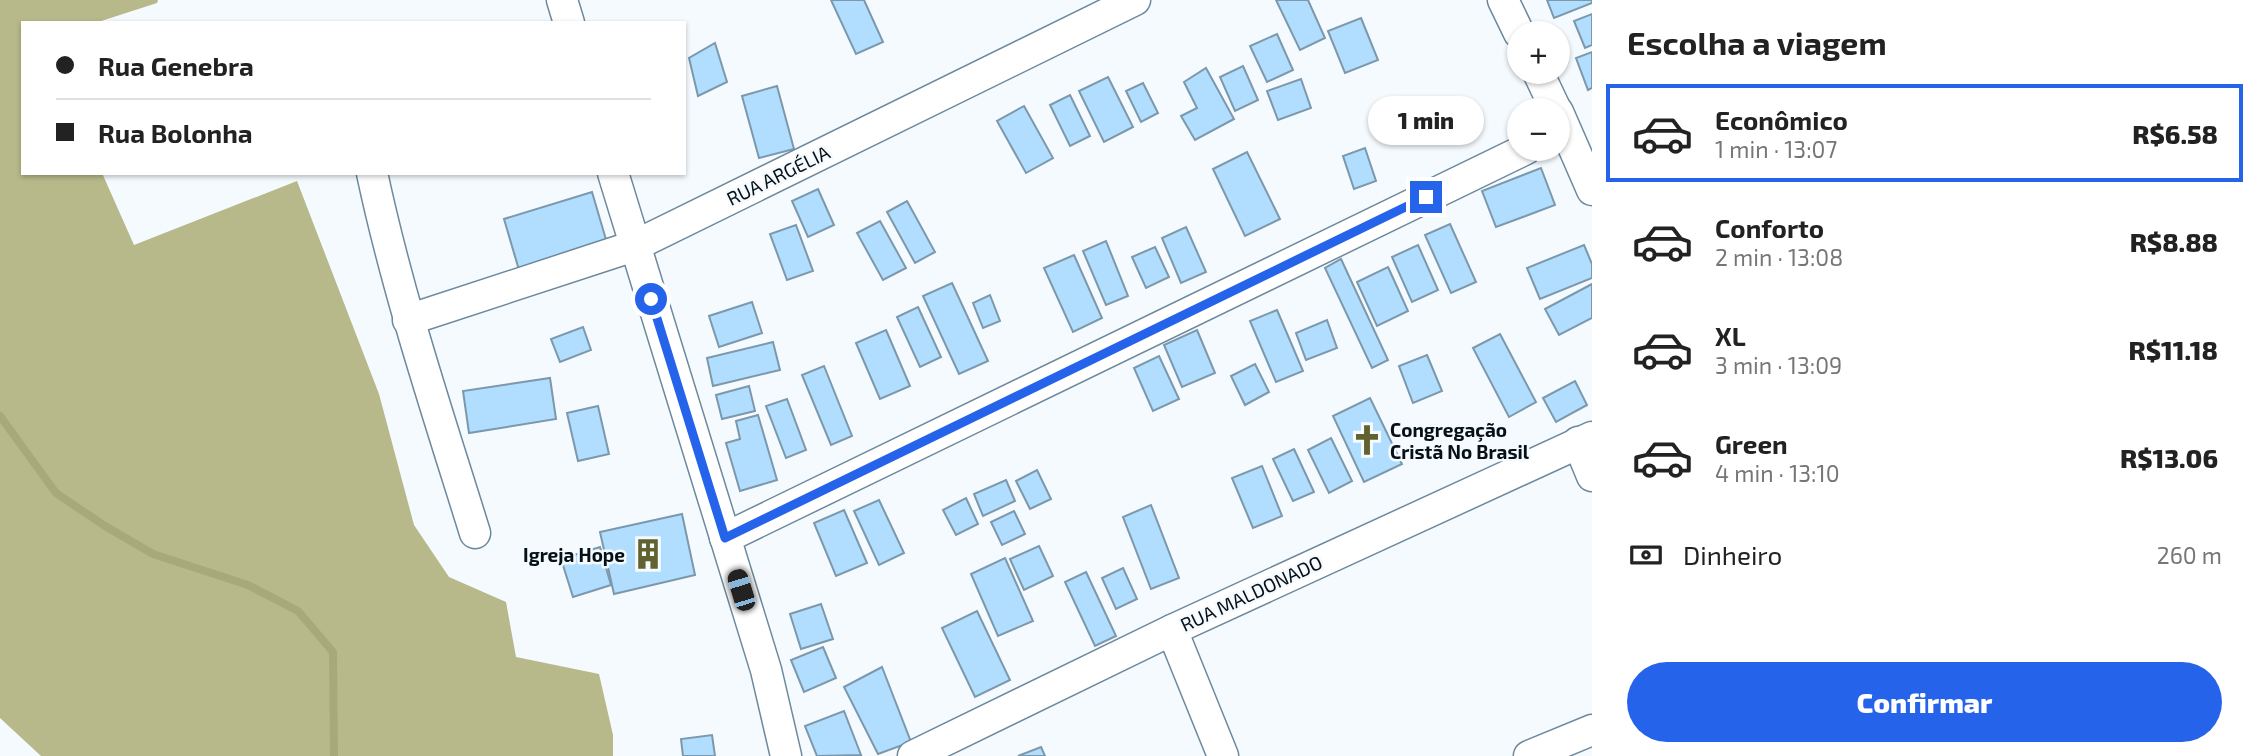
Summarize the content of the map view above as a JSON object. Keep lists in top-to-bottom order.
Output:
{
  "streets": {
    "street": ["RUA ARGÉLIA", "RUA MALDONADO"]
  },
  "places": {
    "church": ["Congregação Cristã No Brasil"],
    "building": ["Igreja Hope"]
  },
  "page": {
    "heading": "Escolha a viagem",
    "map_buttons": ["+", "−"],
    "banner": ["Rua Genebra", "Rua Bolonha"],
    "list": [
      {
        "name": "Econômico",
        "note": "1 min · 13:07",
        "value": "R$6.58"
      },
      {
        "name": "Conforto",
        "note": "2 min · 13:08",
        "value": "R$8.88"
      },
      {
        "name": "XL",
        "note": "3 min · 13:09",
        "value": "R$11.18"
      },
      {
        "name": "Green",
        "note": "4 min · 13:10",
        "value": "R$13.06"
      }
    ],
    "bubble": "1 min",
    "pay": ["Dinheiro", "260 m"],
    "buttons": "Confirmar"
  }
}
